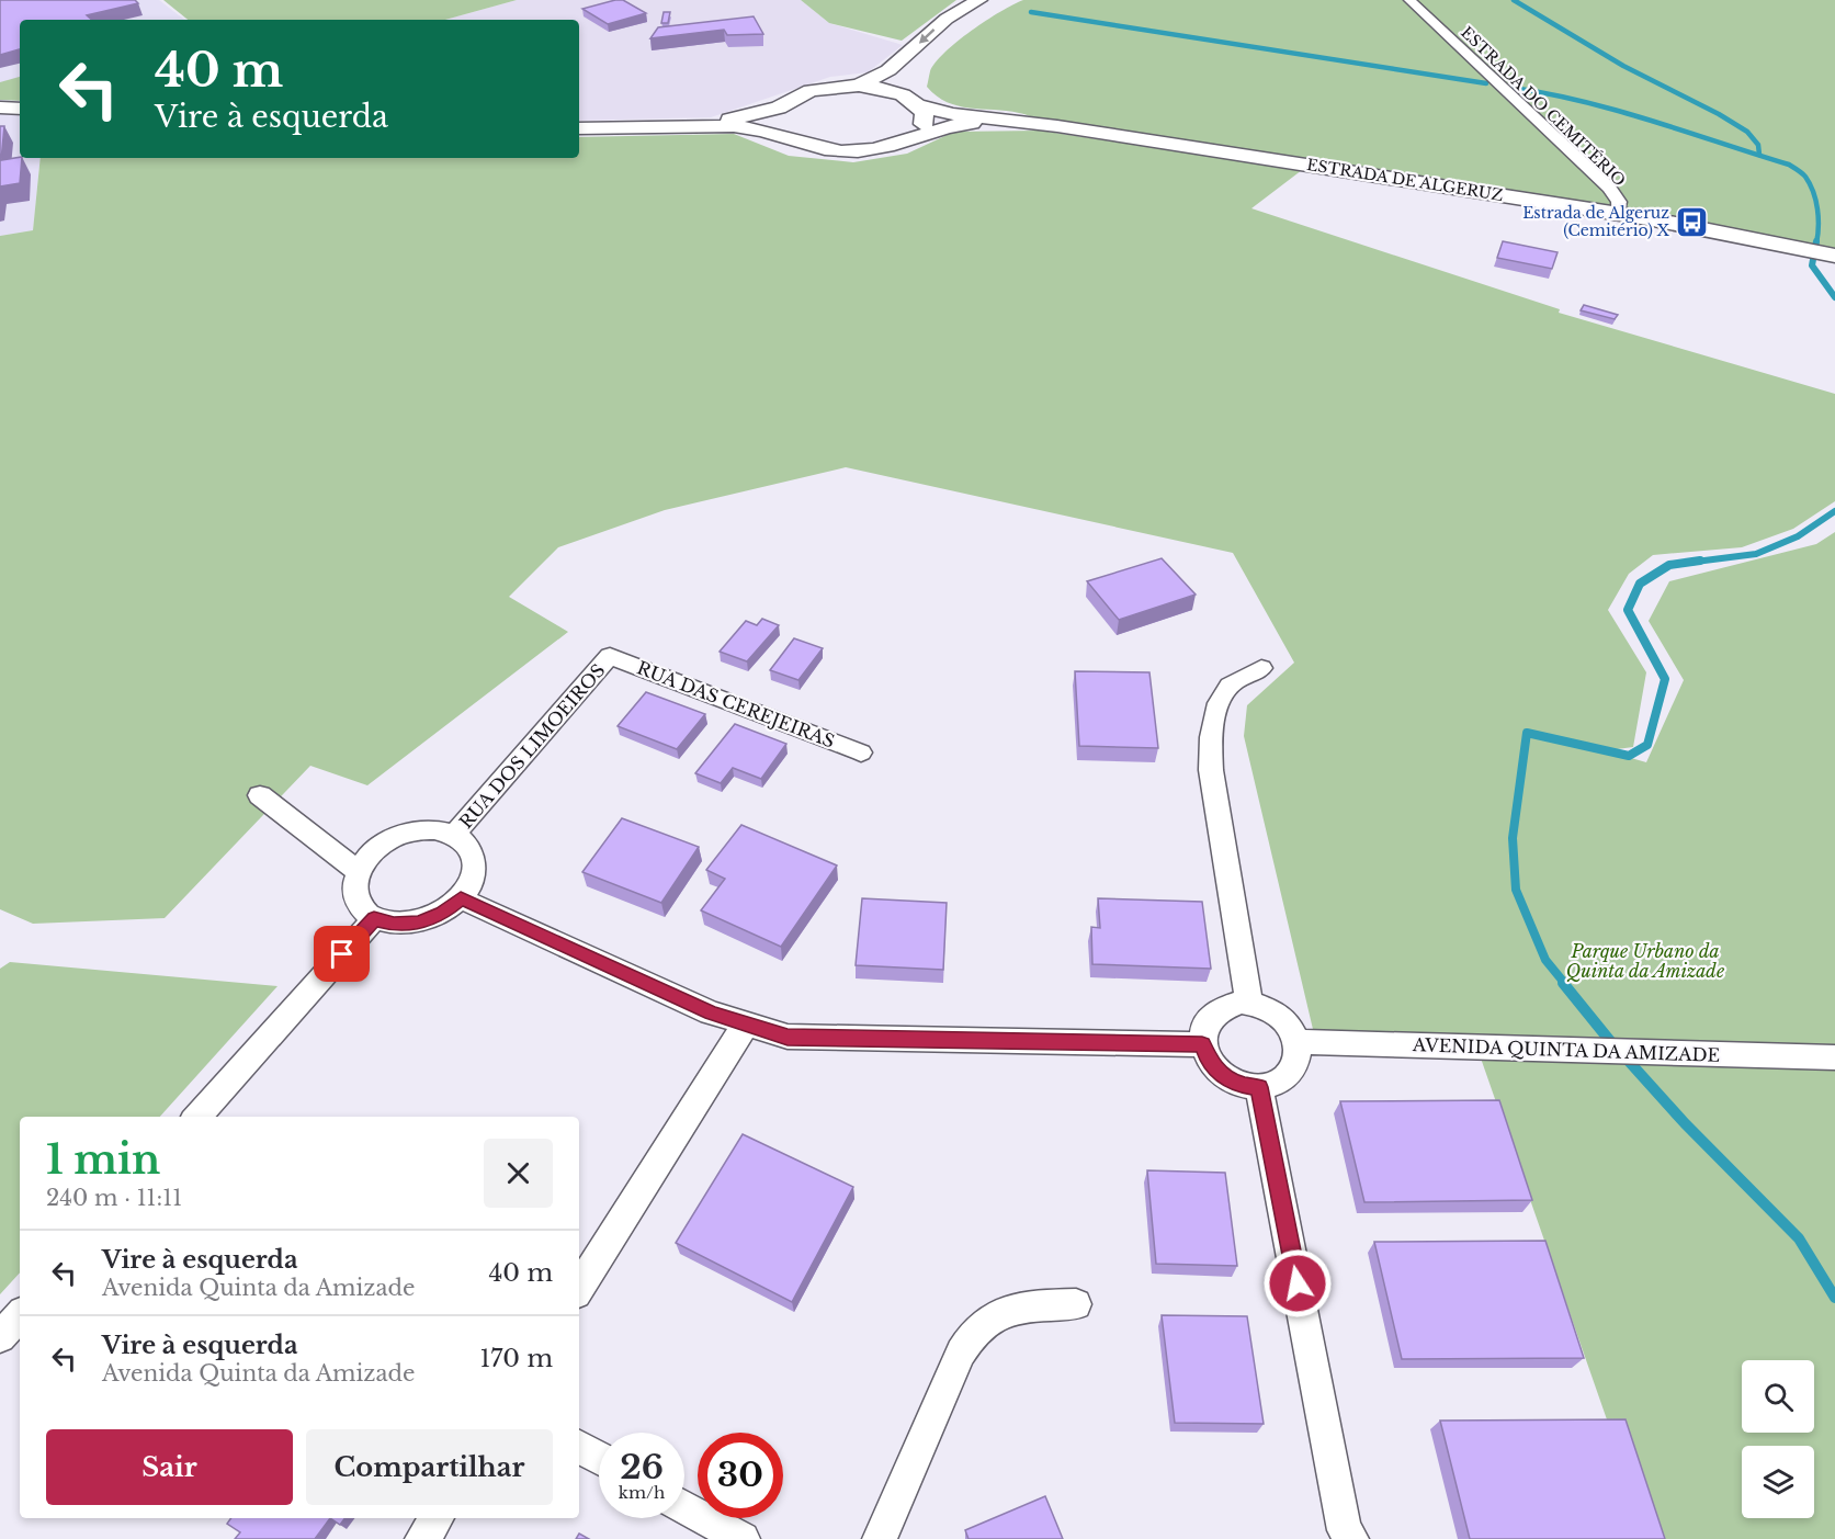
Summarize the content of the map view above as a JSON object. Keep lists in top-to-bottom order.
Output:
{
  "streets": {
    "main road": ["ESTRADA DE ALGERUZ"],
    "street": [
      "ESTRADA DO CEMITÉRIO",
      "RUA DAS CEREJEIRAS",
      "RUA DOS LIMOEIROS",
      "AVENIDA QUINTA DA AMIZADE"
    ]
  },
  "crossings": [
    ["ESTRADA DO CEMITÉRIO", "ESTRADA DE ALGERUZ"],
    ["RUA DAS CEREJEIRAS", "RUA DOS LIMOEIROS"]
  ],
  "parks": ["Parque Urbano da Quinta da Amizade"],
  "places": {
    "bus stop": ["Estrada de Algeruz (Cemitério) X"]
  },
  "page": {
    "turn": ["40 m", "Vire à esquerda"],
    "heading": ["1 min", "240 m · 11:11"],
    "list": [
      {
        "name": "Vire à esquerda",
        "note": "Avenida Quinta da Amizade",
        "value": "40 m"
      },
      {
        "name": "Vire à esquerda",
        "note": "Avenida Quinta da Amizade",
        "value": "170 m"
      }
    ],
    "buttons": ["Sair", "Compartilhar"],
    "speed": "26 km/h",
    "limit": "30"
  }
}
